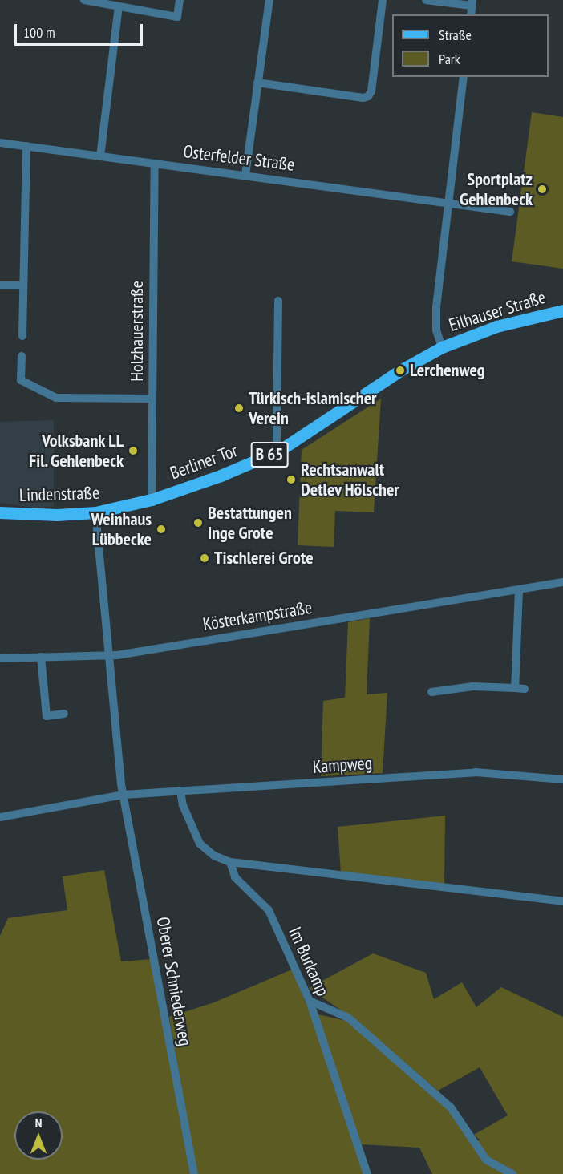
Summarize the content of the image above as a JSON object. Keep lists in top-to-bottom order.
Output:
{
  "streets": {
    "main road": [
      "Eilhauser Straße",
      "B 65",
      "Berliner Tor",
      "Lindenstraße"
    ],
    "street": [
      "Osterfelder Straße",
      "Holzhauerstraße",
      "Kösterkampstraße",
      "Kampweg",
      "Im Burkamp",
      "Oberer Schniederweg"
    ]
  },
  "crossings": [
    ["Osterfelder Straße", "Holzhauerstraße"],
    ["Eilhauser Straße", "Berliner Tor"],
    ["Holzhauerstraße", "Berliner Tor"],
    ["Berliner Tor", "Lindenstraße"],
    ["Lindenstraße", "Oberer Schniederweg"],
    ["Kösterkampstraße", "Oberer Schniederweg"],
    ["Kampweg", "Oberer Schniederweg"]
  ],
  "places": [
    "Sportplatz Gehlenbeck",
    "Lerchenweg",
    "Türkisch-islamischer Verein",
    "Volksbank LL Fil. Gehlenbeck",
    "Rechtsanwalt Detlev Hölscher",
    "Bestattungen Inge Grote",
    "Weinhaus Lübbecke",
    "Tischlerei Grote"
  ],
  "legend": ["Straße", "Park"],
  "scale_bar": "100 m",
  "north": "top"
}
